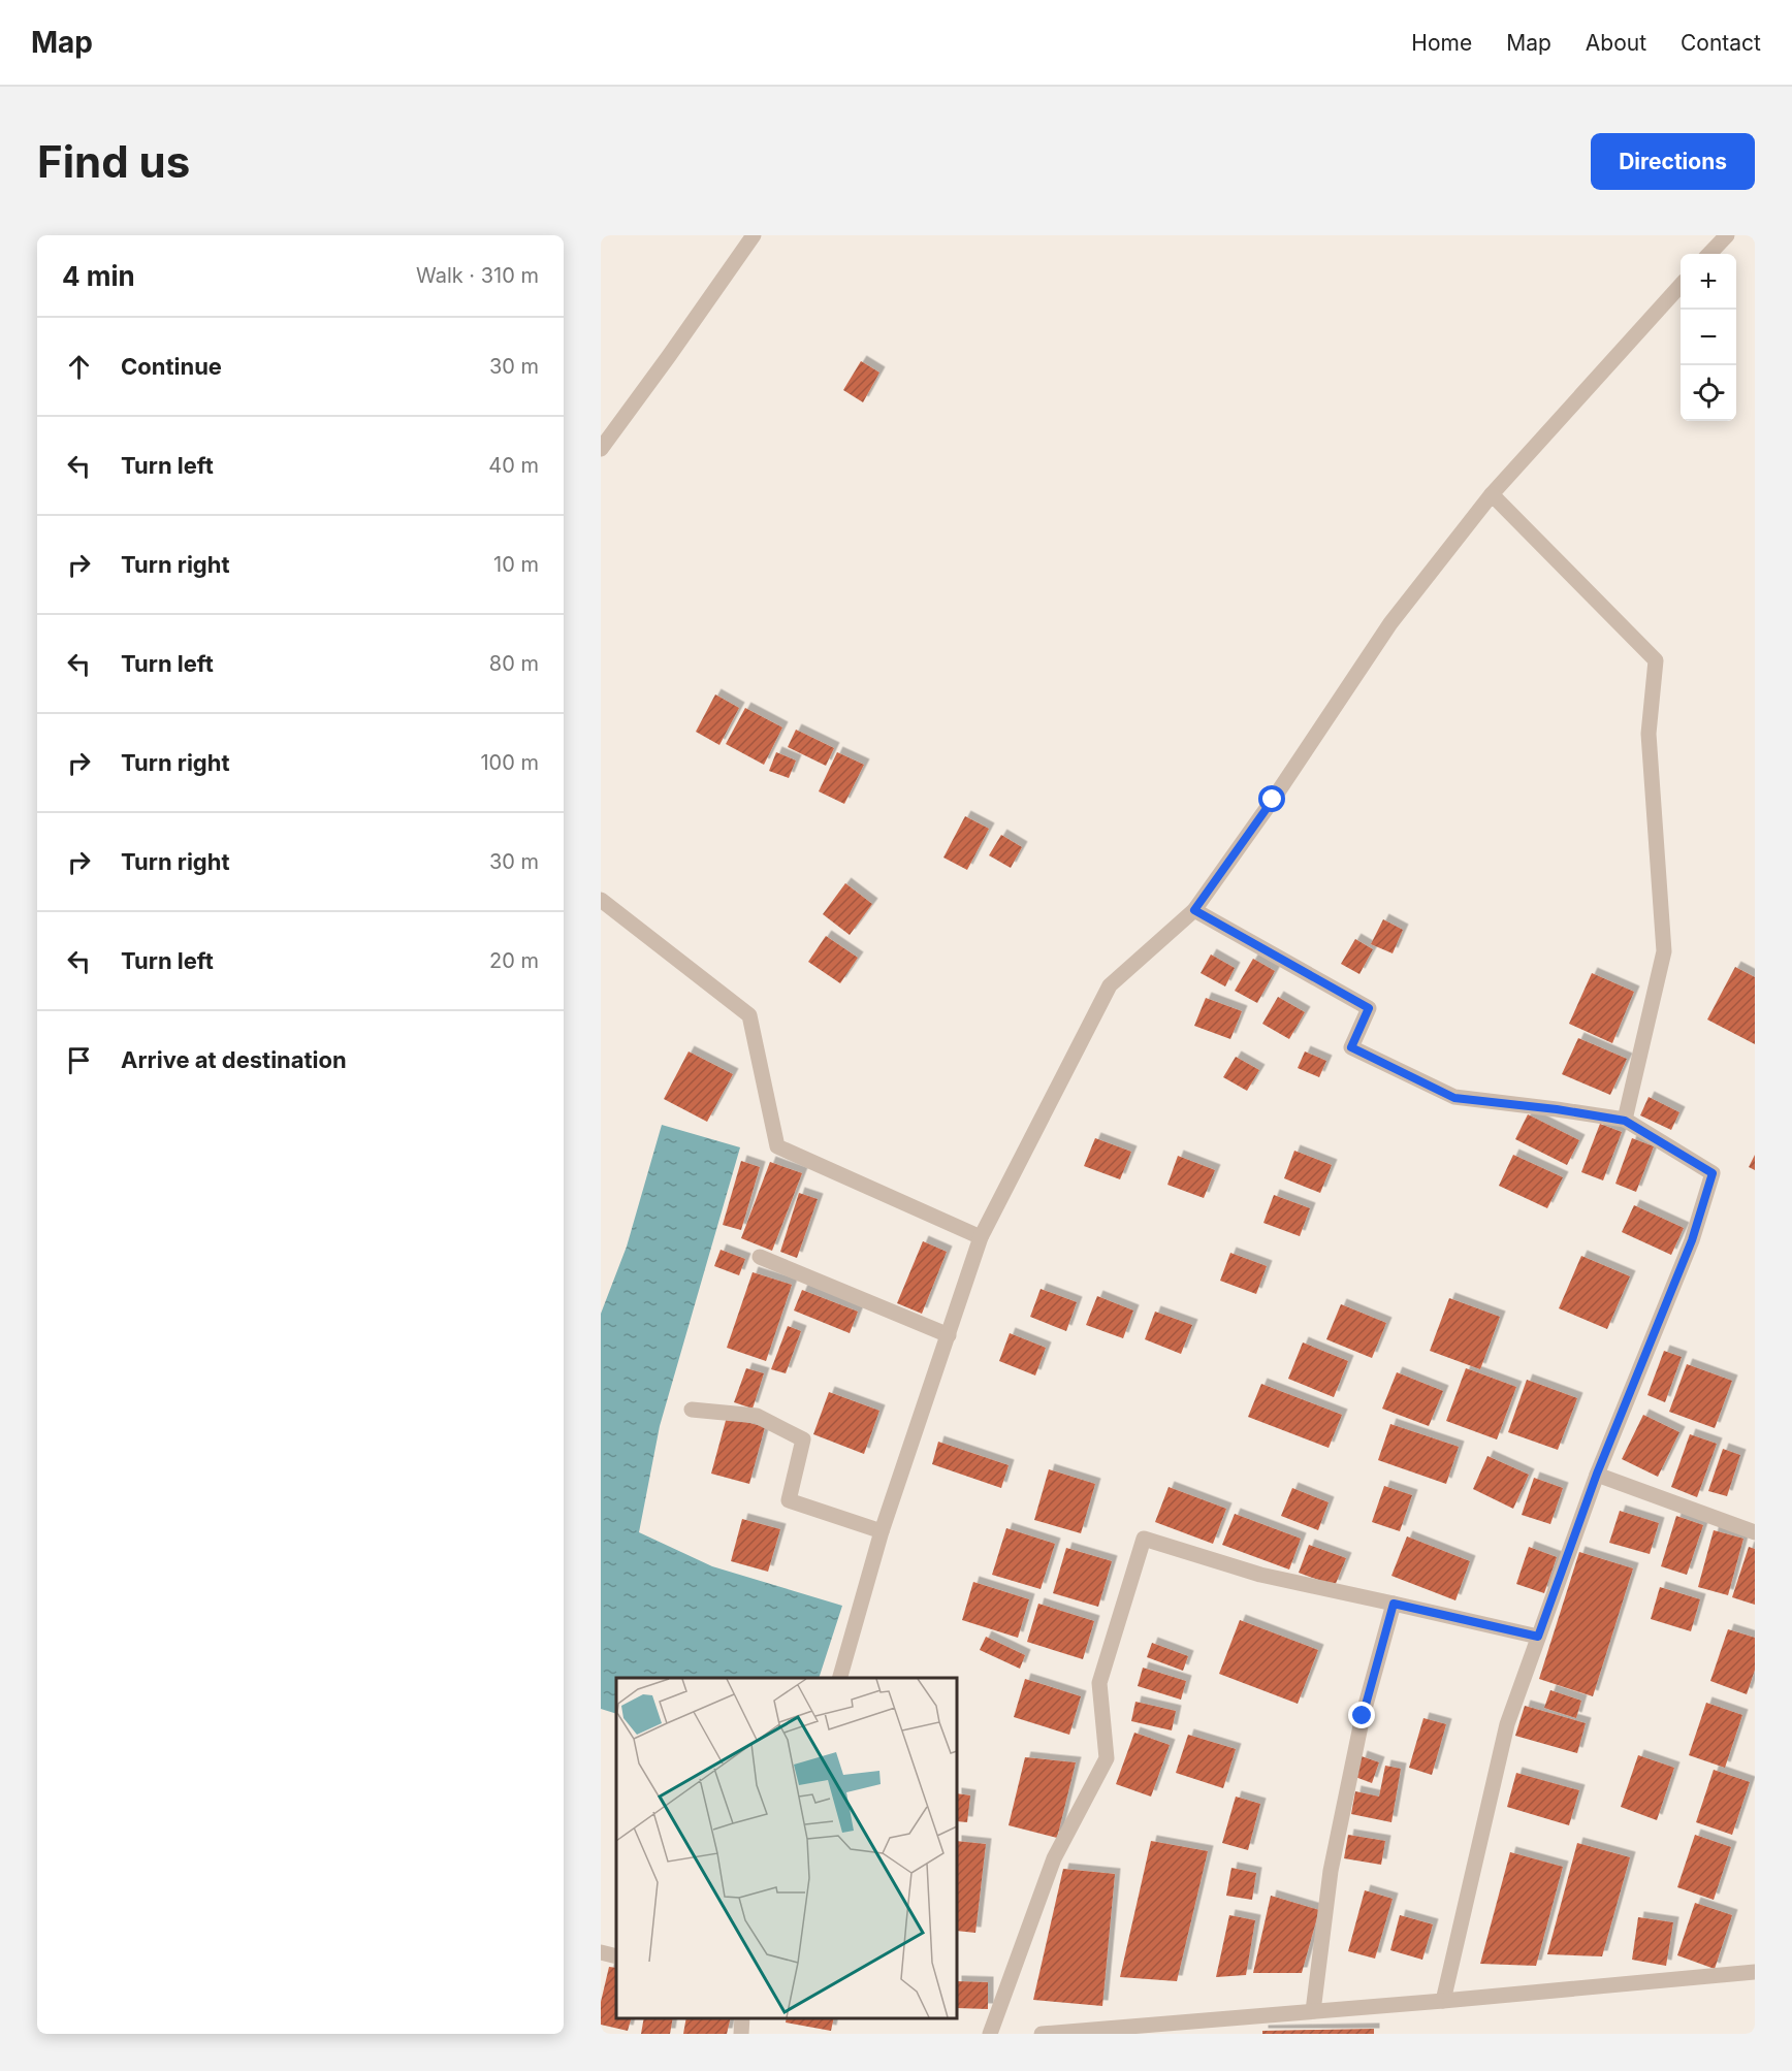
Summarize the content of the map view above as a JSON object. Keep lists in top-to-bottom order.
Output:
{
  "page": {
    "header": "Map",
    "nav": [
      "Home",
      "Map",
      "About",
      "Contact"
    ],
    "buttons": "Directions",
    "title": "Find us",
    "heading": ["4 min", "Walk · 310 m"],
    "map_buttons": ["+", "−"],
    "list": [
      ["Continue", "30 m"],
      ["Turn left", "40 m"],
      ["Turn right", "10 m"],
      ["Turn left", "80 m"],
      ["Turn right", "100 m"],
      ["Turn right", "30 m"],
      ["Turn left", "20 m"],
      "Arrive at destination"
    ]
  }
}
